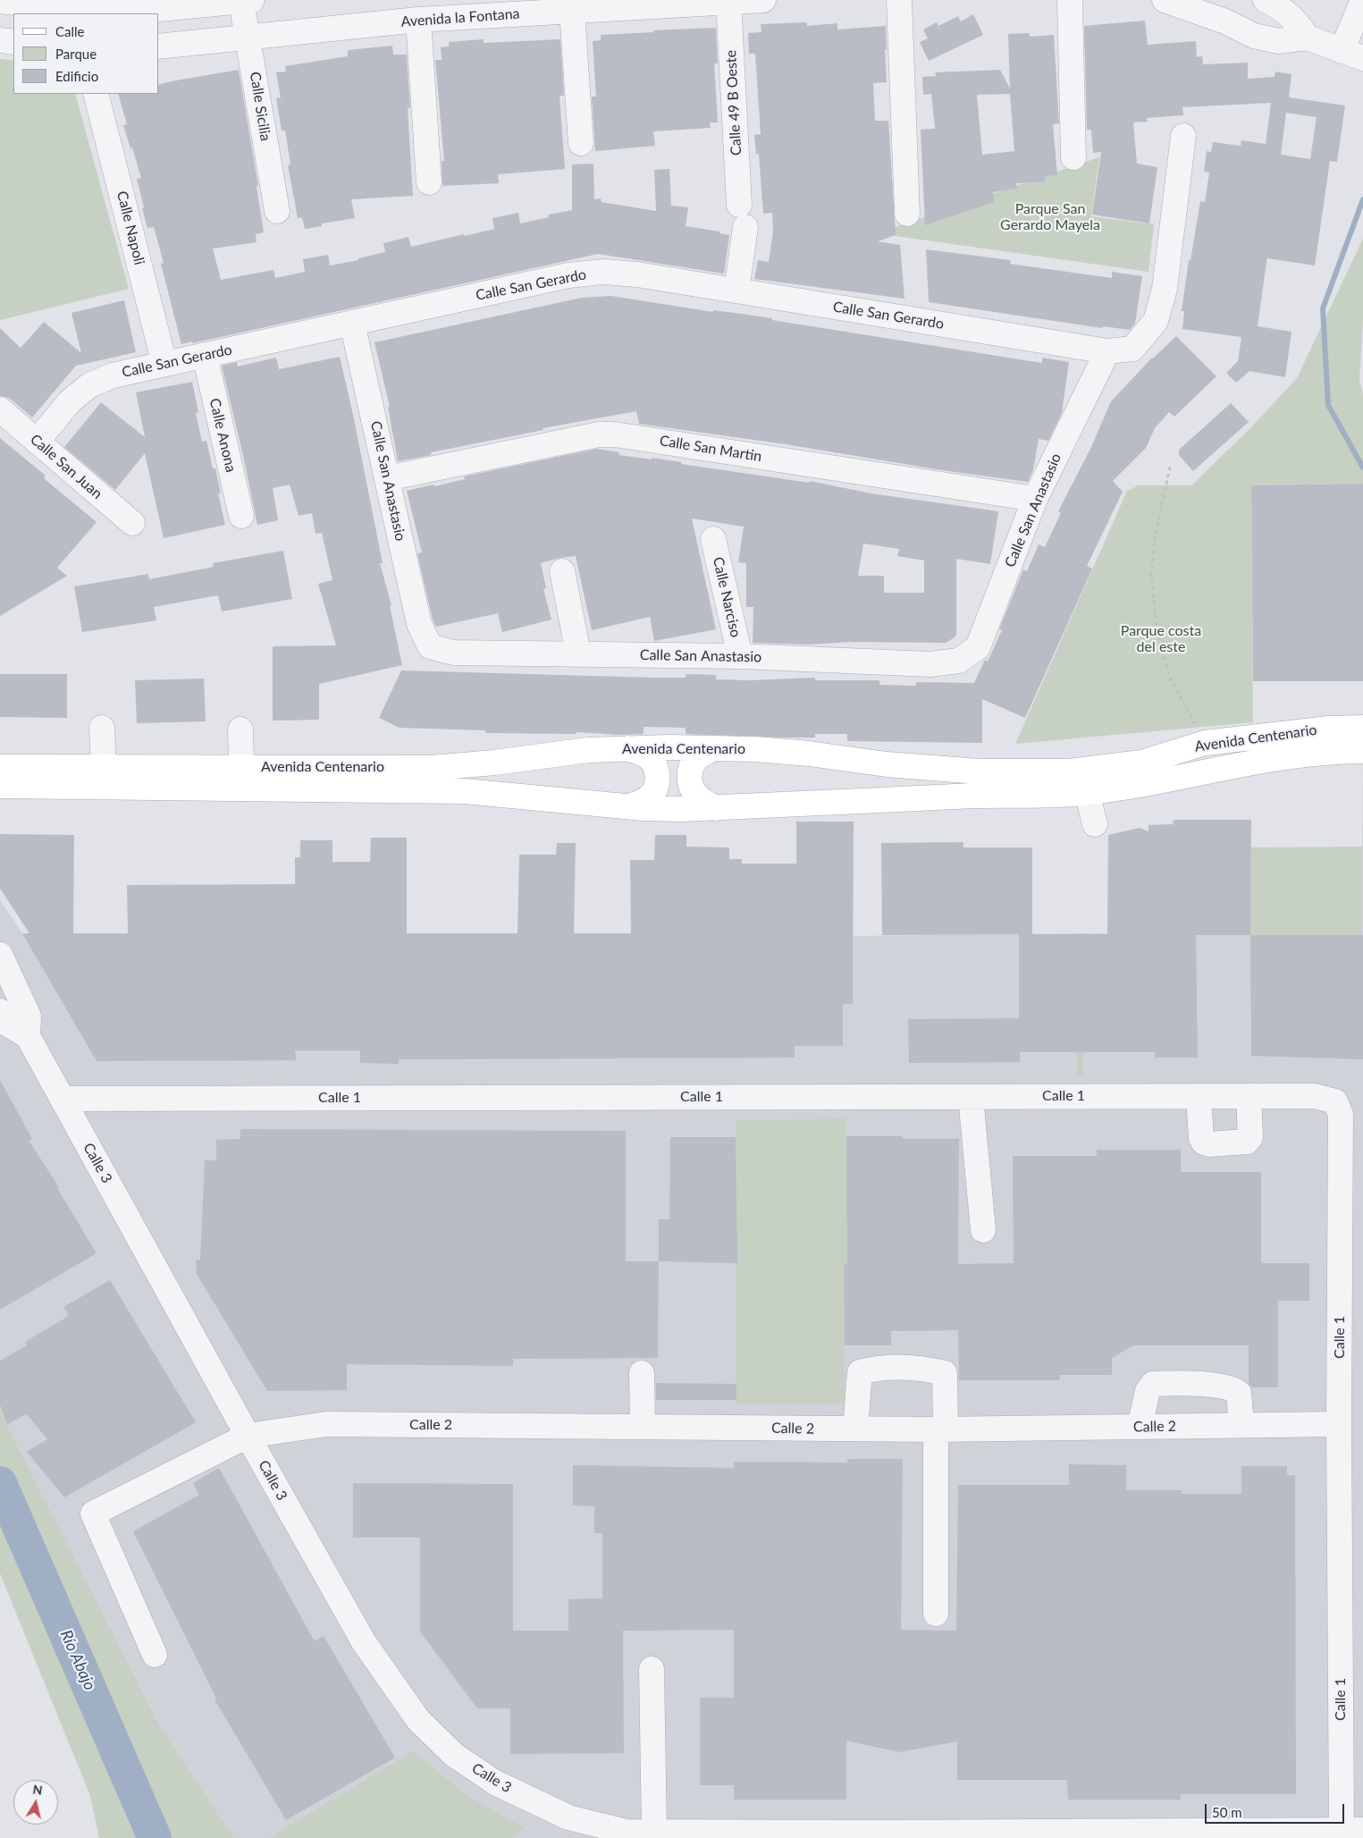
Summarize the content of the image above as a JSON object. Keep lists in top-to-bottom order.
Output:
{
  "streets": {
    "main road": ["Avenida Centenario"],
    "street": [
      "Avenida la Fontana",
      "Calle 49 B Oeste",
      "Calle Sicilia",
      "Calle Napoli",
      "Calle San Gerardo",
      "Calle Anona",
      "Calle San Martin",
      "Calle San Juan",
      "Calle San Anastasio",
      "Calle Narciso",
      "Calle 1",
      "Calle 3",
      "Calle 2"
    ]
  },
  "crossings": [
    ["Avenida la Fontana", "Calle 49 B Oeste"],
    ["Avenida la Fontana", "Calle Sicilia"],
    ["Calle 49 B Oeste", "Calle San Gerardo"],
    ["Calle Napoli", "Calle San Gerardo"],
    ["Calle San Gerardo", "Calle Anona"],
    ["Calle San Gerardo", "Calle San Juan"],
    ["Calle San Gerardo", "Calle San Anastasio"],
    ["Calle San Martin", "Calle San Anastasio"],
    ["Calle San Anastasio", "Calle Narciso"],
    ["Calle 1", "Calle 3"],
    ["Calle 1", "Calle 2"],
    ["Calle 3", "Calle 2"]
  ],
  "water": ["Río Abajo"],
  "parks": ["Parque San Gerardo Mayela", "Parque costa del este"],
  "legend": ["Calle", "Parque", "Edificio"],
  "scale_bar": "50 m",
  "north": "top"
}
